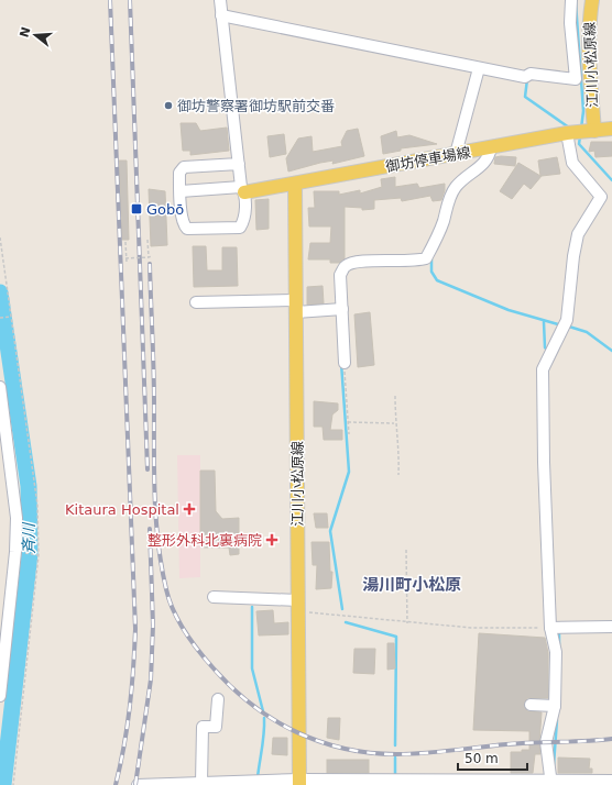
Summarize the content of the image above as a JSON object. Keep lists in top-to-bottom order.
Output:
{
  "streets": {
    "main road": ["江川小松原線", "御坊停車場線"]
  },
  "crossings": [
    ["江川小松原線", "御坊停車場線"]
  ],
  "districts": ["湯川町小松原"],
  "water": ["斉川"],
  "places": {
    "other": ["御坊警察署御坊駅前交番"],
    "transit": ["Gobō"],
    "health": ["Kitaura Hospital", "整形外科北裏病院"]
  },
  "scale_bar": "50 m",
  "north": "left"
}
